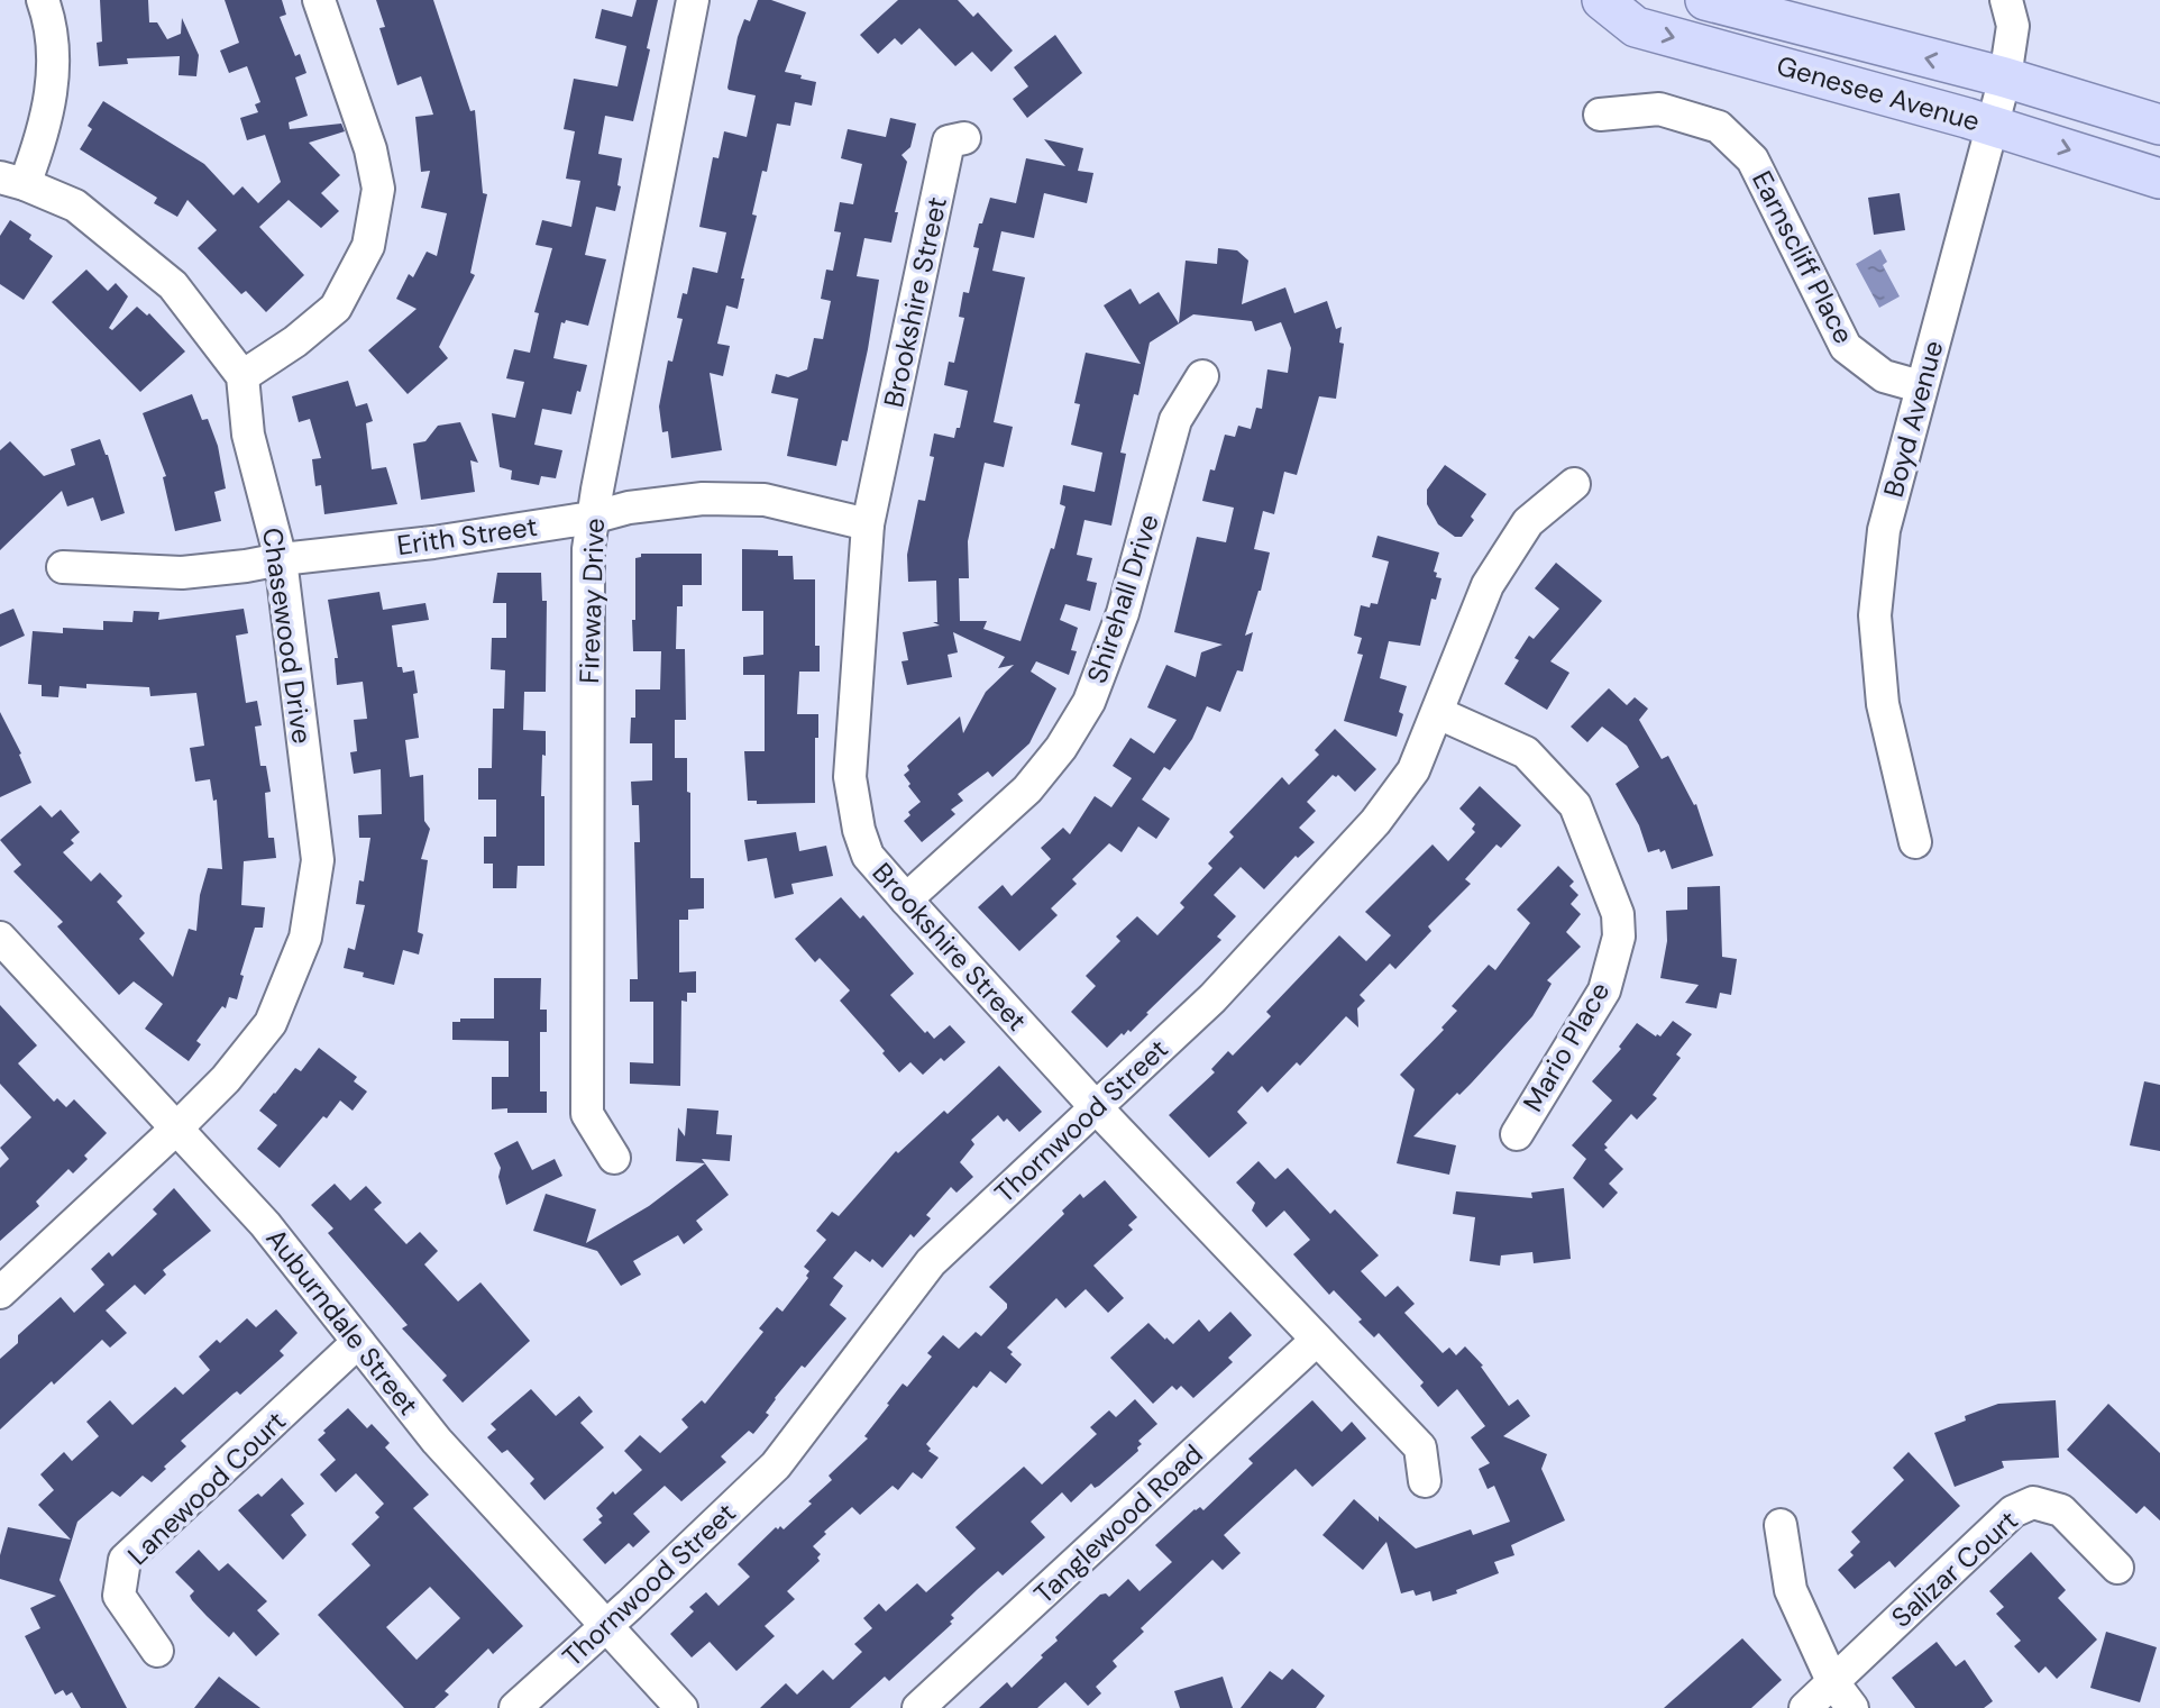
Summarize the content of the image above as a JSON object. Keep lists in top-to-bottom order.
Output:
{
  "streets": {
    "main road": ["Genesee Avenue"],
    "street": [
      "Earnscliff Place",
      "Brookshire Street",
      "Boyd Avenue",
      "Erith Street",
      "Shirehall Drive",
      "Fireway Drive",
      "Chasewood Drive",
      "Mario Place",
      "Thornwood Street",
      "Auburndale Street",
      "Lanewood Court",
      "Tanglewood Road",
      "Salizar Court"
    ]
  },
  "crossings": [
    ["Genesee Avenue", "Boyd Avenue"],
    ["Earnscliff Place", "Boyd Avenue"],
    ["Brookshire Street", "Erith Street"],
    ["Brookshire Street", "Shirehall Drive"],
    ["Brookshire Street", "Thornwood Street"],
    ["Brookshire Street", "Tanglewood Road"],
    ["Erith Street", "Fireway Drive"],
    ["Erith Street", "Chasewood Drive"],
    ["Chasewood Drive", "Auburndale Street"],
    ["Mario Place", "Thornwood Street"],
    ["Thornwood Street", "Auburndale Street"],
    ["Auburndale Street", "Lanewood Court"]
  ]
}
